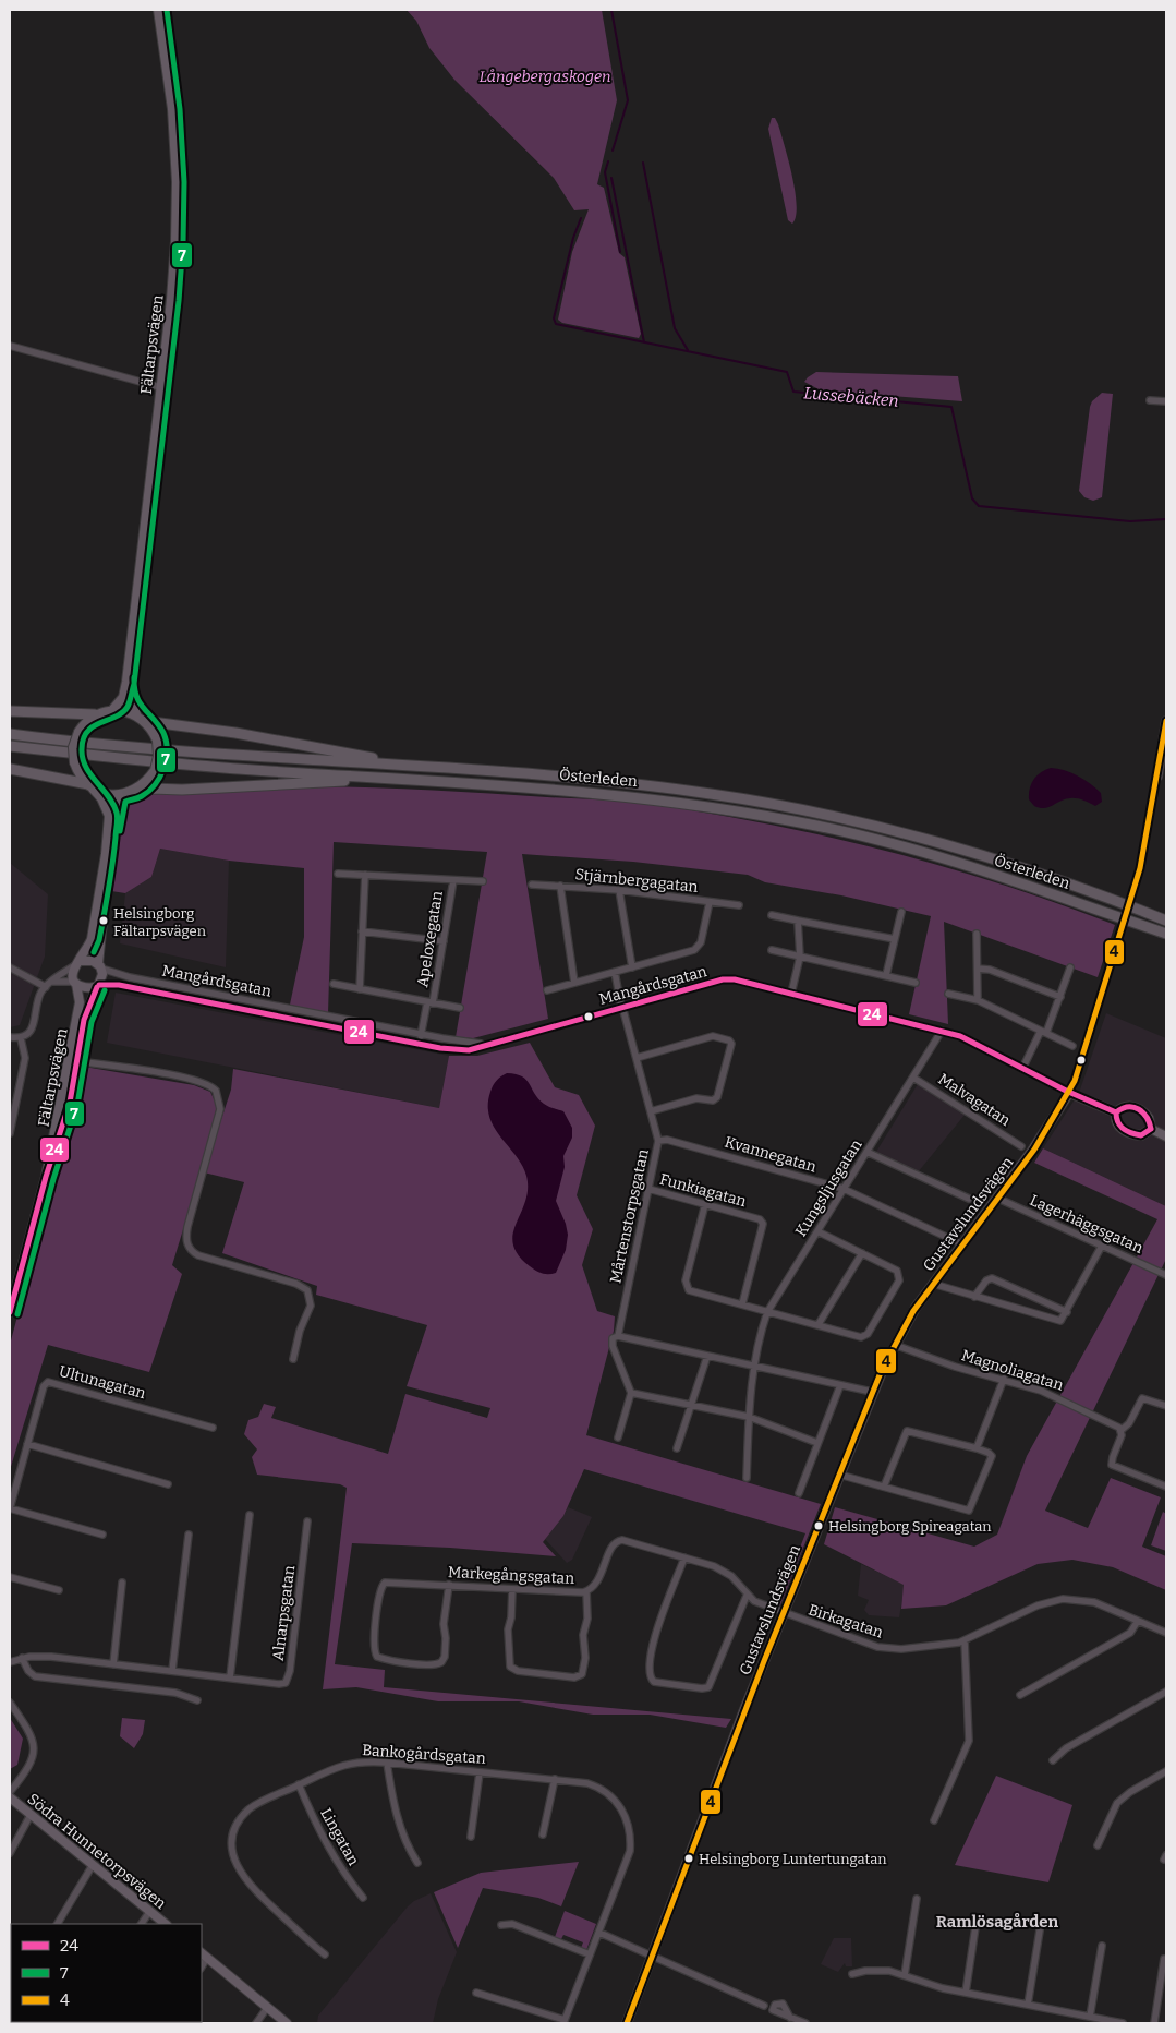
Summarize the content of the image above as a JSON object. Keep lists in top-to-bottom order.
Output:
{
  "streets": {
    "main road": ["Österleden"],
    "street": [
      "Fältarpsvägen",
      "Stjärnbergagatan",
      "Apeloxegatan",
      "Mangårdsgatan",
      "Malvagatan",
      "Kvannegatan",
      "Kungsljusgatan",
      "Funkiagatan",
      "Gustavslundsvägen",
      "Mårtenstorpsgatan",
      "Lagerhäggsgatan",
      "Magnoliagatan",
      "Ultunagatan",
      "Markegångsgatan",
      "Alnarpsgatan",
      "Birkagatan",
      "Bankogårdsgatan",
      "Lingatan",
      "Södra Hunnetorpsvägen"
    ]
  },
  "crossings": [
    ["Fältarpsvägen", "Mangårdsgatan"],
    ["Apeloxegatan", "Mangårdsgatan"],
    ["Mangårdsgatan", "Kungsljusgatan"],
    ["Mangårdsgatan", "Gustavslundsvägen"],
    ["Mangårdsgatan", "Mårtenstorpsgatan"],
    ["Malvagatan", "Kungsljusgatan"],
    ["Kvannegatan", "Kungsljusgatan"],
    ["Kvannegatan", "Gustavslundsvägen"],
    ["Kvannegatan", "Mårtenstorpsgatan"],
    ["Funkiagatan", "Mårtenstorpsgatan"],
    ["Gustavslundsvägen", "Lagerhäggsgatan"],
    ["Gustavslundsvägen", "Magnoliagatan"],
    ["Gustavslundsvägen", "Markegångsgatan"],
    ["Gustavslundsvägen", "Birkagatan"],
    ["Markegångsgatan", "Birkagatan"],
    ["Bankogårdsgatan", "Lingatan"]
  ],
  "districts": ["Ramlösagården"],
  "water": ["Lussebäcken"],
  "parks": ["Långebergaskogen"],
  "places": ["Helsingborg Fältarpsvägen", "Helsingborg Spireagatan", "Helsingborg Luntertungatan"],
  "lines": ["transit line 7", "transit line 4", "transit line 24"],
  "legend": ["24", "7", "4"]
}
